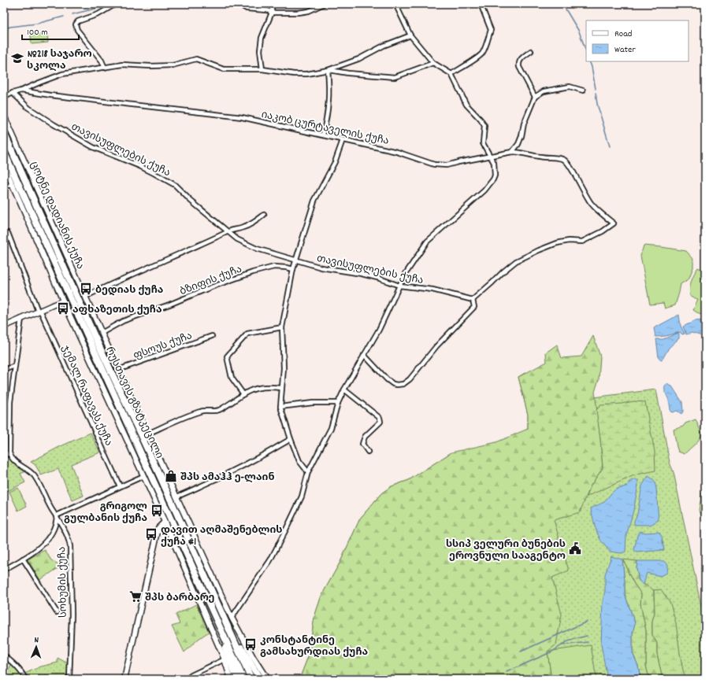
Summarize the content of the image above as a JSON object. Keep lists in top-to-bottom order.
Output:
{
  "streets": {
    "highway": ["რუსთავის გზატკეცილი"],
    "street": [
      "იაკობ ცურტაველის ქუჩა",
      "თავისუფლების ქუჩა",
      "ცოტნე დადიანის ქუჩა",
      "ბზიფის ქუჩა",
      "ფსოუს ქუჩა",
      "ჯემალ რაფავას ქუჩა",
      "სოხუმის ქუჩა"
    ]
  },
  "crossings": [
    ["ცოტნე დადიანის ქუჩა", "ბზიფის ქუჩა"],
    ["ცოტნე დადიანის ქუჩა", "ფსოუს ქუჩა"]
  ],
  "places": {
    "school or university": ["№218 საჯარო სკოლა"],
    "bus stop": [
      "ბედიას ქუჩა",
      "აფხაზეთის ქუჩა",
      "გრიგოლ გულბანის ქუჩა",
      "დავით აღმაშენებლის ქუჩა #1",
      "კონსტანტინე გამსახურდიას ქუჩა"
    ],
    "shop": ["შპს ამაჰჰ ე-ლაინ"],
    "public building": ["სსიპ ველური ბუნების ეროვნული სააგენტო"],
    "supermarket": ["შპს ბარბარე"]
  },
  "legend": ["Road", "Water"],
  "scale_bar": "100 m",
  "north": "top"
}
